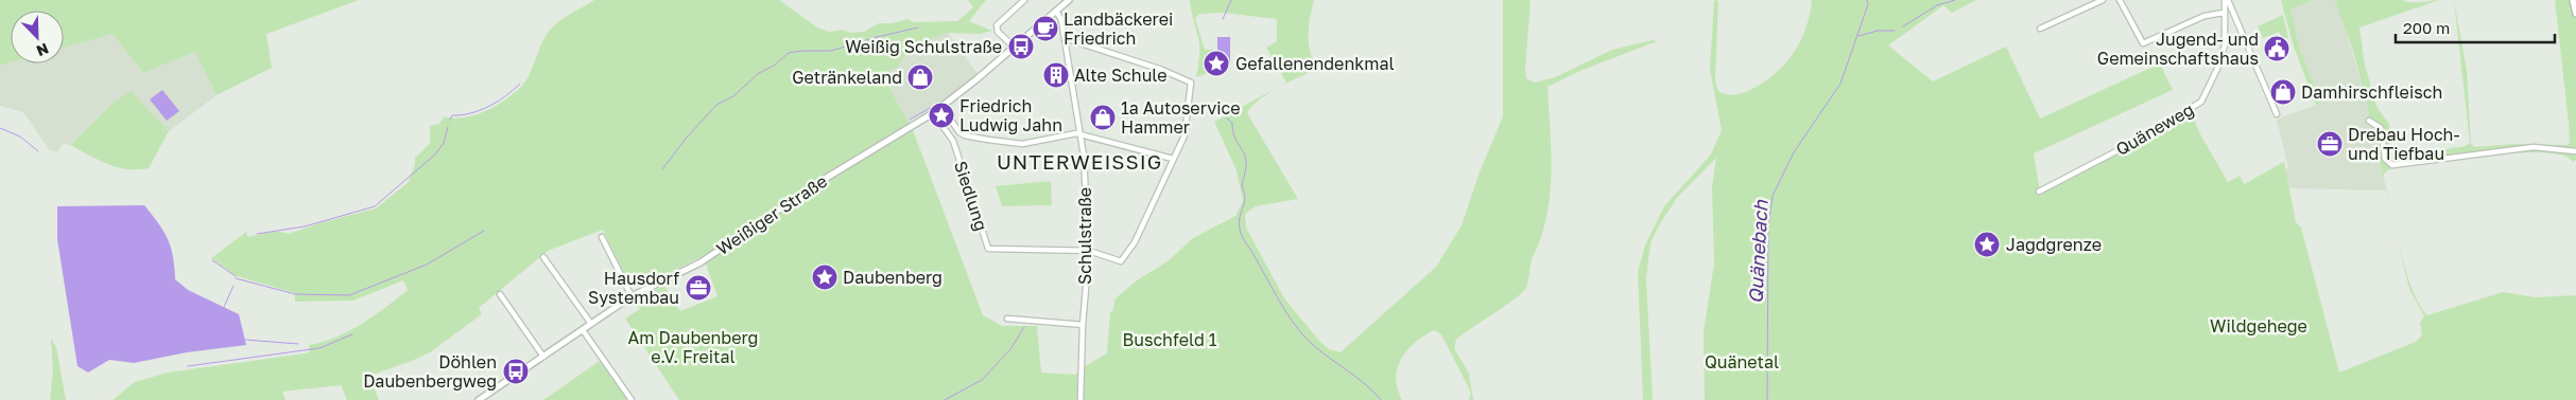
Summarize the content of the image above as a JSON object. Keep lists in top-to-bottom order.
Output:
{
  "streets": {
    "street": [
      "Quäneweg",
      "Siedlung",
      "Weißiger Straße",
      "Schulstraße"
    ]
  },
  "crossings": [
    ["Siedlung", "Weißiger Straße"],
    ["Siedlung", "Schulstraße"],
    ["Weißiger Straße", "Schulstraße"]
  ],
  "districts": ["UNTERWEISSIG"],
  "water": ["Quänebach"],
  "parks": [
    "Wildgehege",
    "Am Daubenberg e.V. Freital",
    "Buschfeld 1",
    "Quänetal"
  ],
  "places": {
    "cafe": ["Landbäckerei Friedrich"],
    "bus stop": ["Weißig Schulstraße", "Döhlen Daubenbergweg"],
    "public building": ["Jugend- und Gemeinschaftshaus"],
    "place": [
      "Gefallenendenkmal",
      "Friedrich Ludwig Jahn",
      "Jagdgrenze",
      "Daubenberg"
    ],
    "building": ["Alte Schule"],
    "shop": ["Getränkeland", "Damhirschfleisch", "1a Autoservice Hammer"],
    "office": ["Drebau Hoch- und Tiefbau", "Hausdorf Systembau"]
  },
  "scale_bar": "200 m",
  "north": "bottom right"
}
